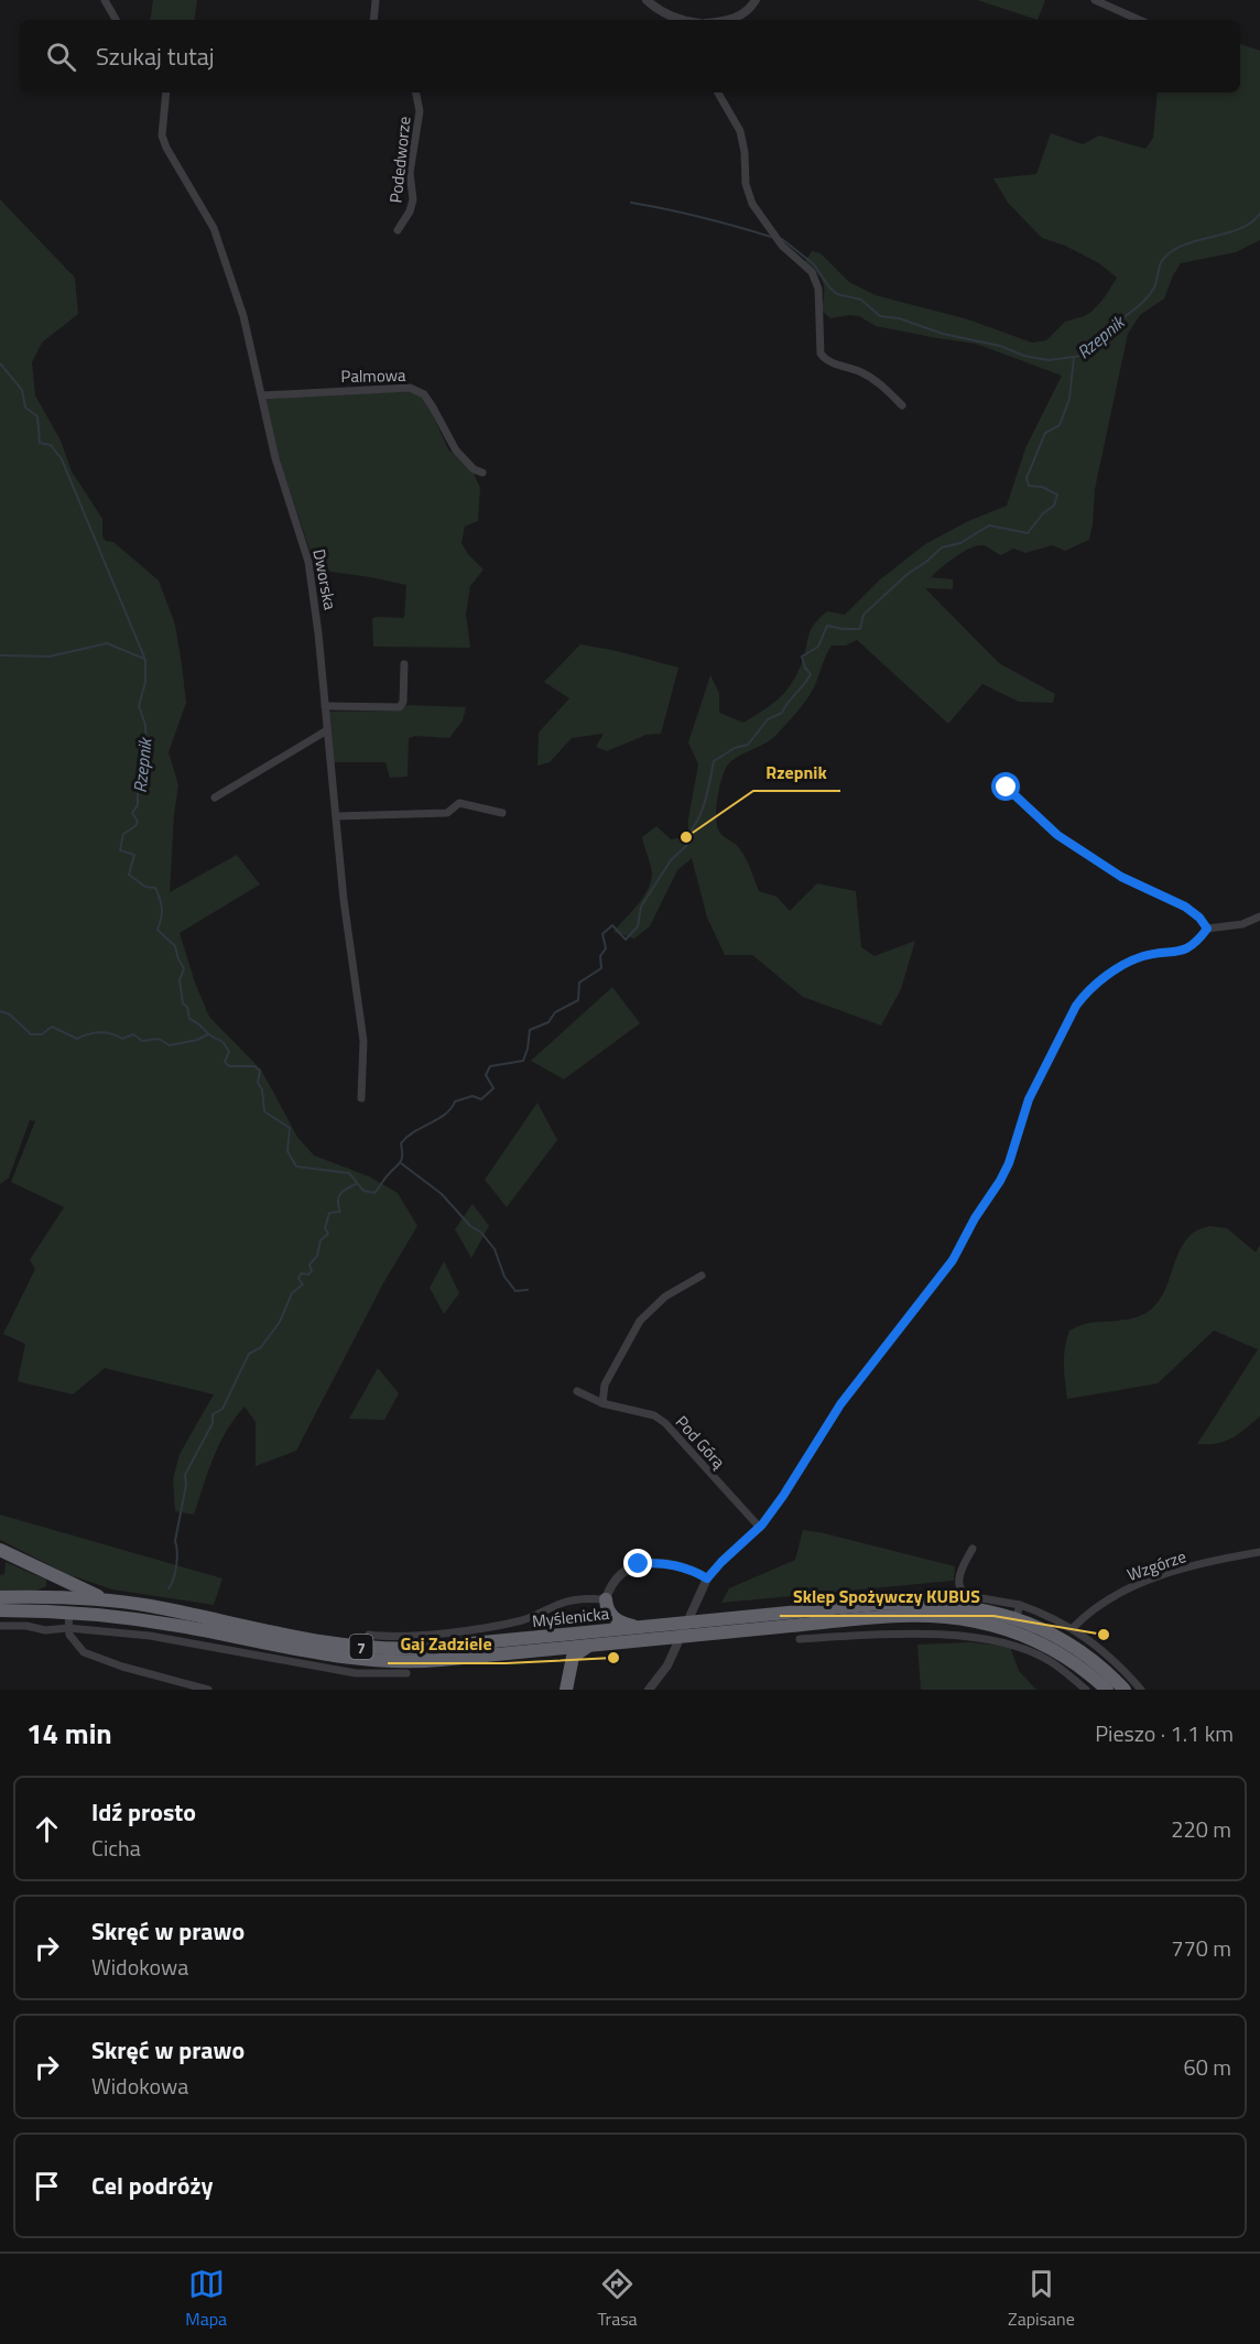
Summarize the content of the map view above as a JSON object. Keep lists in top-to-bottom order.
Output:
{
  "streets": {
    "highway": ["Myślenicka", "7"],
    "street": [
      "Podedworze",
      "Palmowa",
      "Dworska",
      "Pod Górą",
      "Wzgórze"
    ]
  },
  "crossings": [
    ["Palmowa", "Dworska"]
  ],
  "water": ["Rzepnik"],
  "places": ["Rzepnik", "Sklep Spożywczy KUBUS", "Gaj Zadziele"],
  "page": {
    "search": "Szukaj tutaj",
    "heading": ["14 min", "Pieszo · 1.1 km"],
    "list": [
      ["Idź prosto", "Cicha", "220 m"],
      ["Skręć w prawo", "Widokowa", "770 m"],
      ["Skręć w prawo", "Widokowa", "60 m"],
      "Cel podróży"
    ],
    "nav": ["Mapa", "Trasa", "Zapisane"]
  }
}
